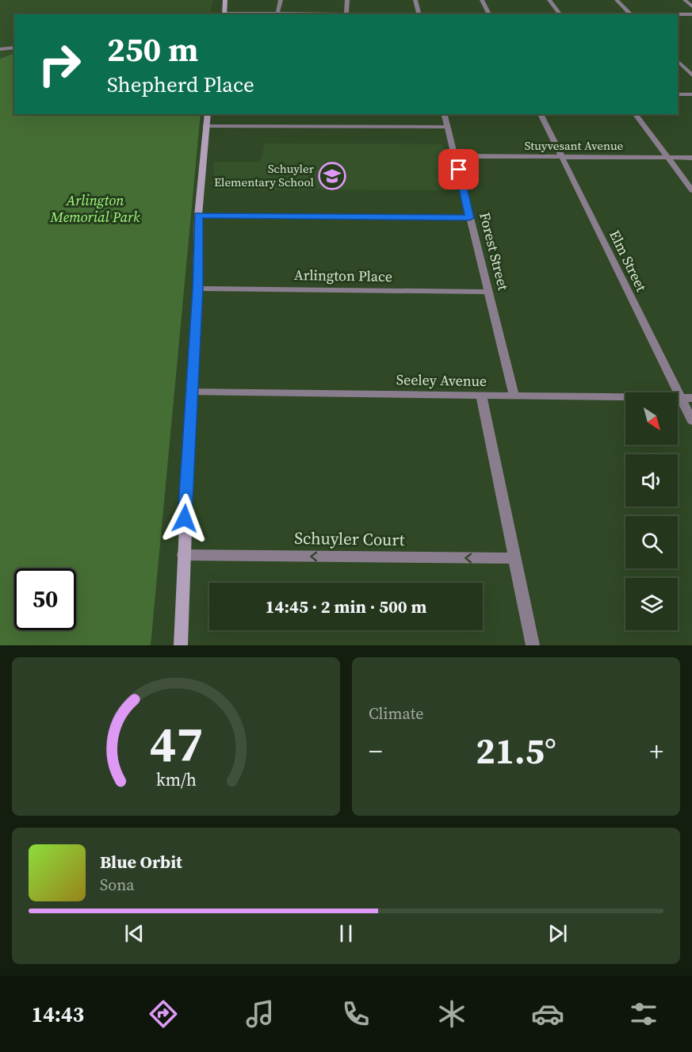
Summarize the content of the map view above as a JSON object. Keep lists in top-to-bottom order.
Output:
{
  "streets": {
    "street": [
      "Stuyvesant Avenue",
      "Forest Street",
      "Elm Street",
      "Arlington Place",
      "Seeley Avenue",
      "Schuyler Court"
    ]
  },
  "crossings": [
    ["Stuyvesant Avenue", "Forest Street"],
    ["Stuyvesant Avenue", "Elm Street"],
    ["Forest Street", "Arlington Place"],
    ["Forest Street", "Seeley Avenue"],
    ["Elm Street", "Seeley Avenue"]
  ],
  "one_way": ["Schuyler Court"],
  "parks": ["Arlington Memorial Park"],
  "places": {
    "school or university": ["Schuyler Elementary School"]
  },
  "north": "bottom right",
  "page": {
    "turn": ["250 m", "Shepherd Place"],
    "limit": "50",
    "trip": "14:45 · 2 min · 500 m",
    "tile": "Climate",
    "heat": ["−", "21.5°", "+"],
    "song": ["Blue Orbit", "Sona"],
    "tabs": "14:43",
    "gauge": ["47", "km/h"]
  }
}
